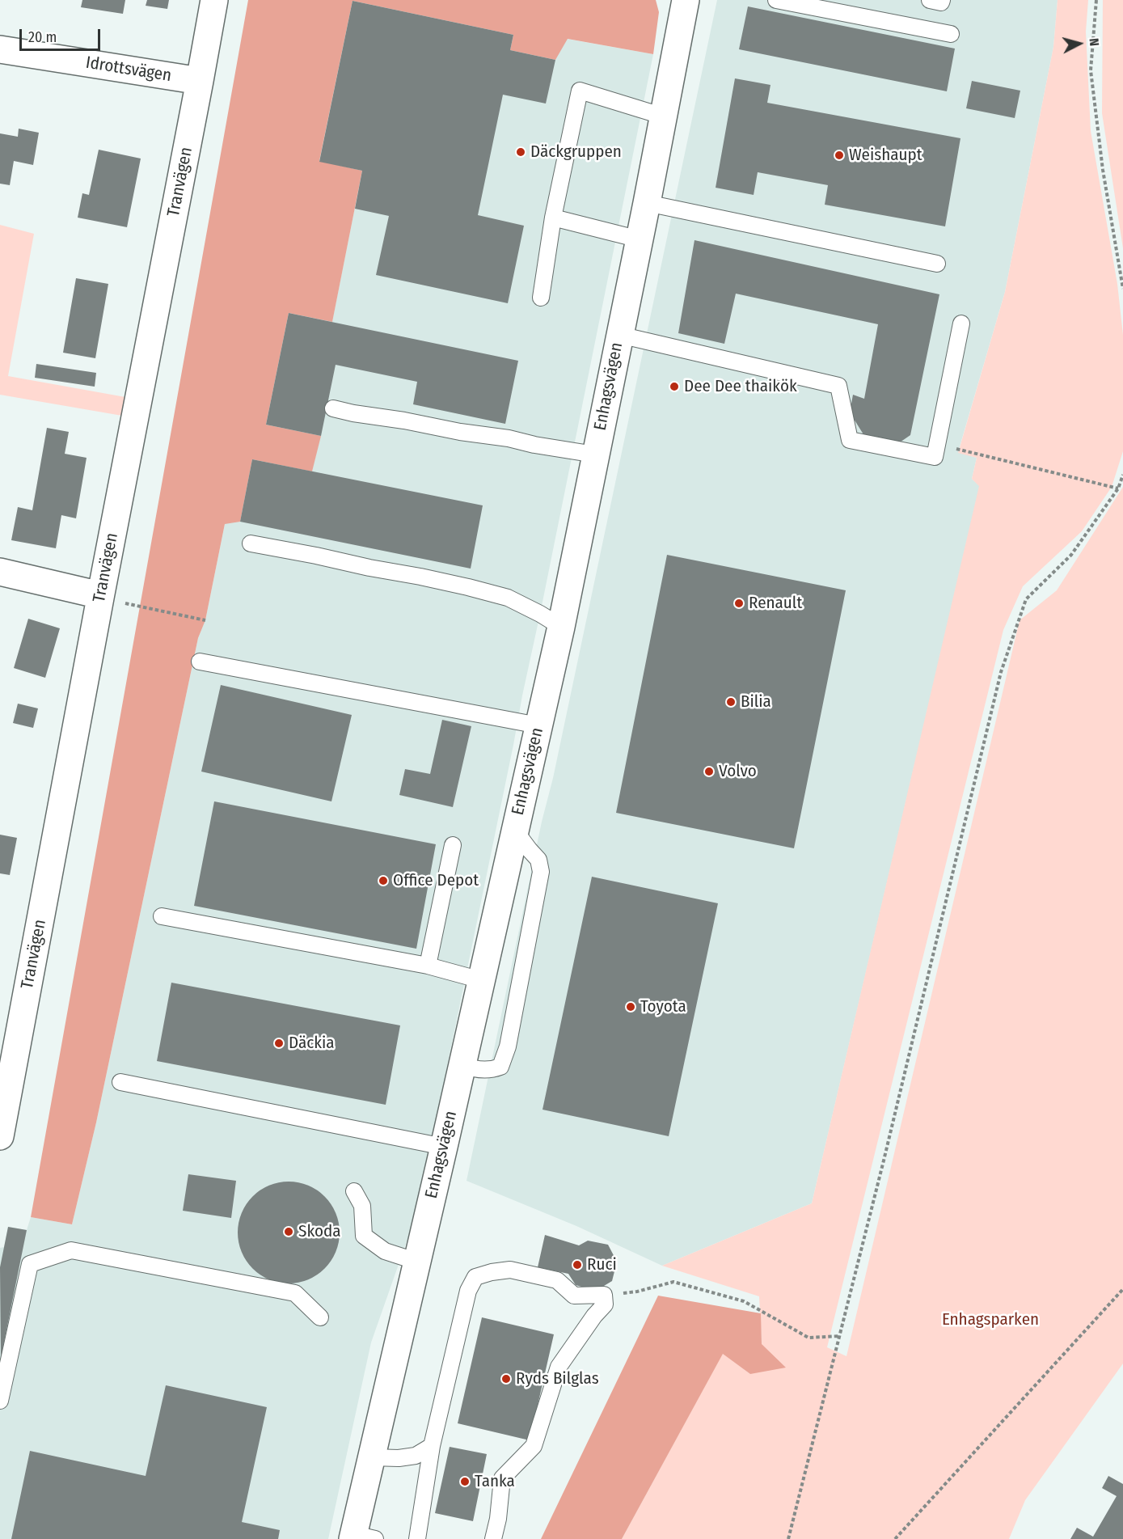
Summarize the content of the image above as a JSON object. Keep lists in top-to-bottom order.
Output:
{
  "streets": {
    "street": ["Idrottsvägen", "Tranvägen", "Enhagsvägen"]
  },
  "crossings": [
    ["Idrottsvägen", "Tranvägen"]
  ],
  "parks": ["Enhagsparken"],
  "places": [
    "Däckgruppen",
    "Weishaupt",
    "Dee Dee thaikök",
    "Renault",
    "Bilia",
    "Volvo",
    "Office Depot",
    "Toyota",
    "Däckia",
    "Skoda",
    "Ruci",
    "Ryds Bilglas",
    "Tanka"
  ],
  "scale_bar": "20 m",
  "north": "right"
}
